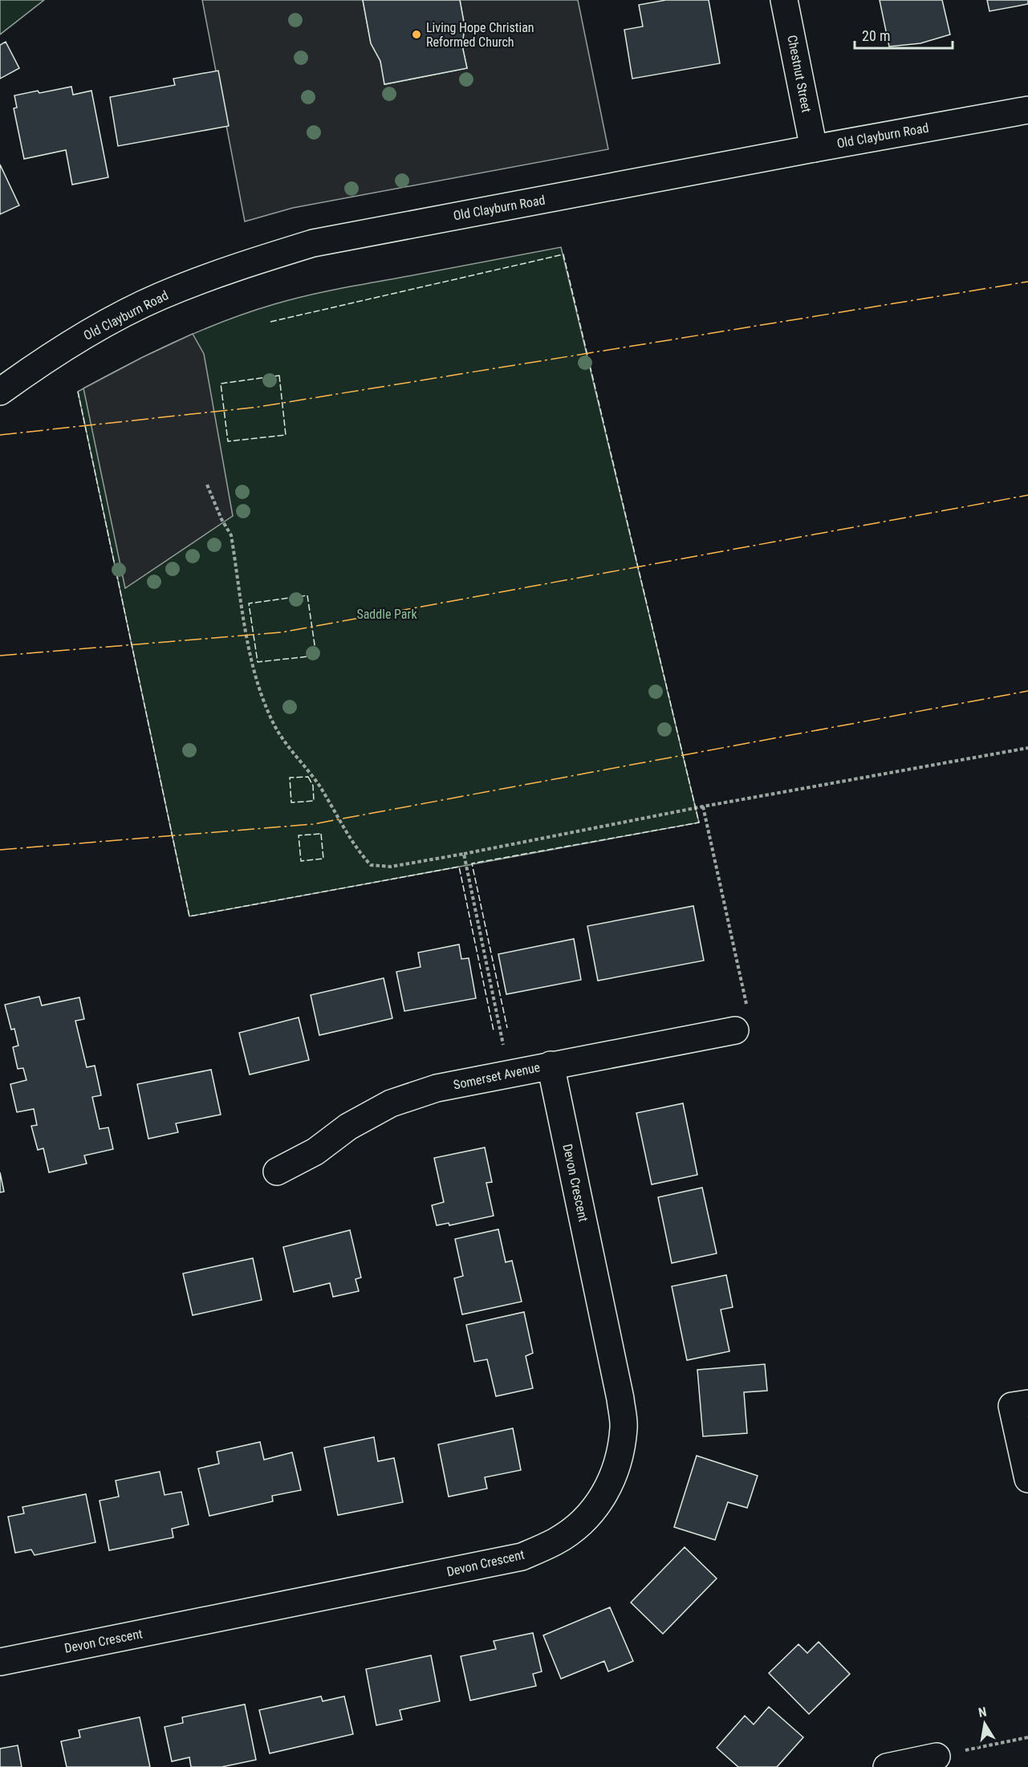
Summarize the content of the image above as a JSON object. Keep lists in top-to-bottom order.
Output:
{
  "streets": {
    "street": [
      "Chestnut Street",
      "Old Clayburn Road",
      "Somerset Avenue",
      "Devon Crescent"
    ]
  },
  "crossings": [
    ["Chestnut Street", "Old Clayburn Road"],
    ["Somerset Avenue", "Devon Crescent"]
  ],
  "parks": ["Saddle Park"],
  "places": ["Living Hope Christian Reformed Church"],
  "scale_bar": "20 m",
  "north": "top"
}
